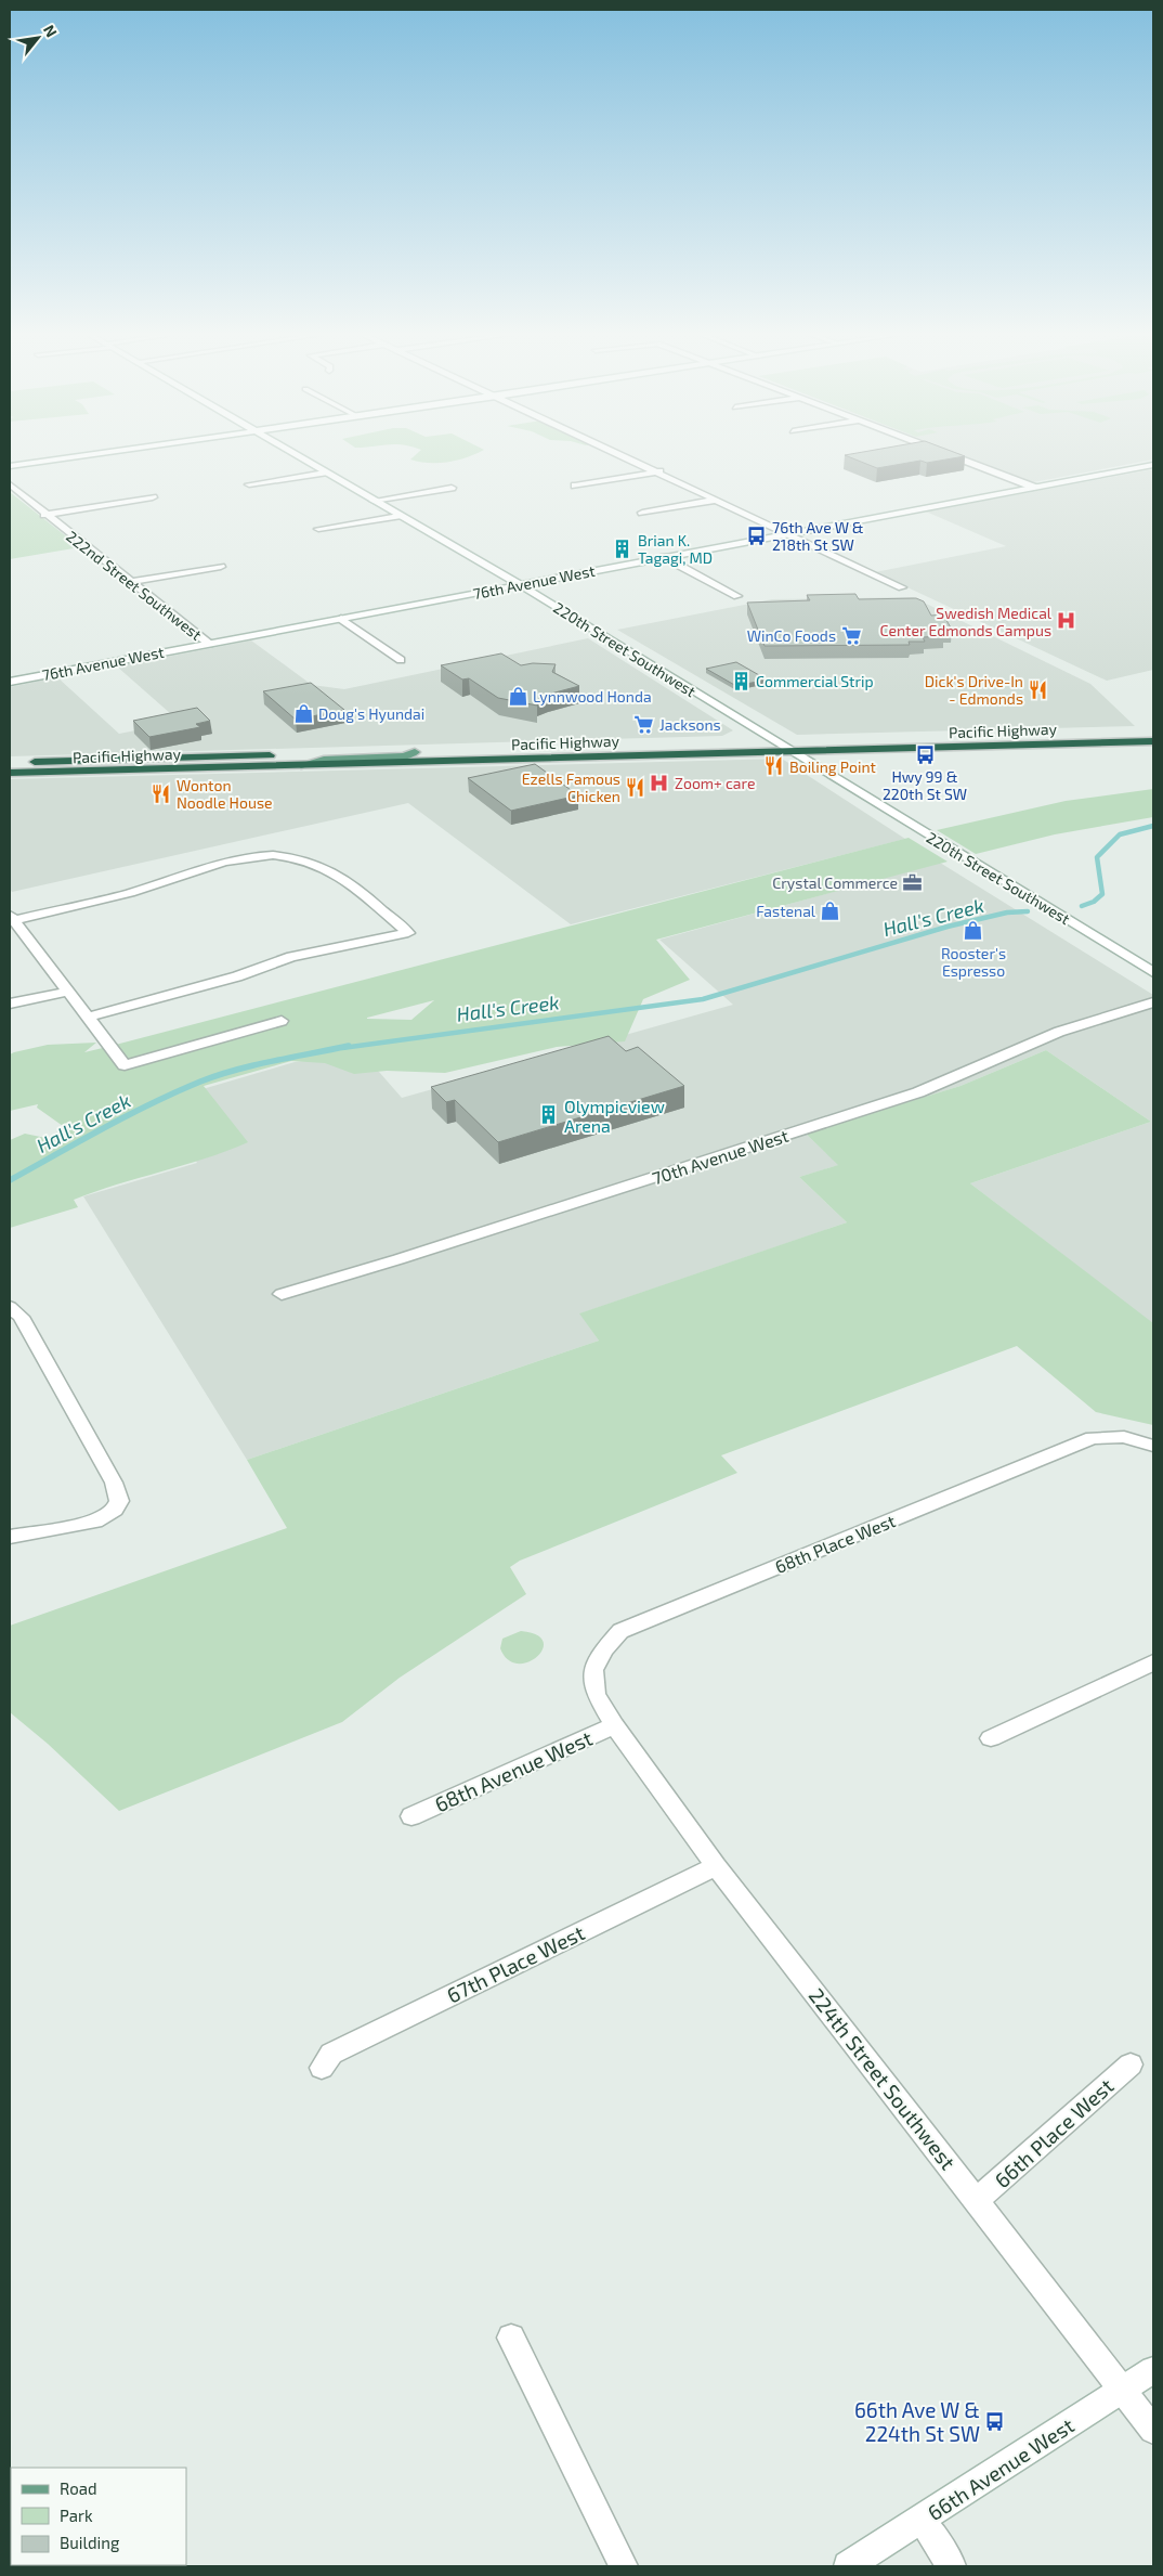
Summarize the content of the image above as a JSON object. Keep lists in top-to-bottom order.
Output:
{
  "streets": {
    "highway": ["Pacific Highway"],
    "street": [
      "76th Avenue West",
      "222nd Street Southwest",
      "220th Street Southwest",
      "70th Avenue West",
      "68th Place West",
      "68th Avenue West",
      "67th Place West",
      "224th Street Southwest",
      "66th Place West",
      "66th Avenue West"
    ]
  },
  "crossings": [
    ["76th Avenue West", "222nd Street Southwest"],
    ["76th Avenue West", "220th Street Southwest"],
    ["220th Street Southwest", "Pacific Highway"],
    ["68th Place West", "68th Avenue West"],
    ["68th Place West", "224th Street Southwest"],
    ["68th Avenue West", "224th Street Southwest"],
    ["67th Place West", "224th Street Southwest"],
    ["224th Street Southwest", "66th Place West"],
    ["224th Street Southwest", "66th Avenue West"]
  ],
  "water": ["Hall's Creek"],
  "places": {
    "bus stop": ["76th Ave W & 218th St SW", "Hwy 99 & 220th St SW", "66th Ave W & 224th St SW"],
    "building": ["Brian K. Tagagi, MD", "Commercial Strip", "Olympicview Arena"],
    "hospital": ["Swedish Medical Center Edmonds Campus", "Zoom+ care"],
    "supermarket": ["WinCo Foods", "Jacksons"],
    "restaurant": [
      "Dick's Drive-In - Edmonds",
      "Boiling Point",
      "Ezells Famous Chicken",
      "Wonton Noodle House"
    ],
    "shop": [
      "Lynnwood Honda",
      "Doug's Hyundai",
      "Fastenal",
      "Rooster's Espresso"
    ],
    "office": ["Crystal Commerce"]
  },
  "legend": ["Road", "Park", "Building"],
  "north": "top right"
}
